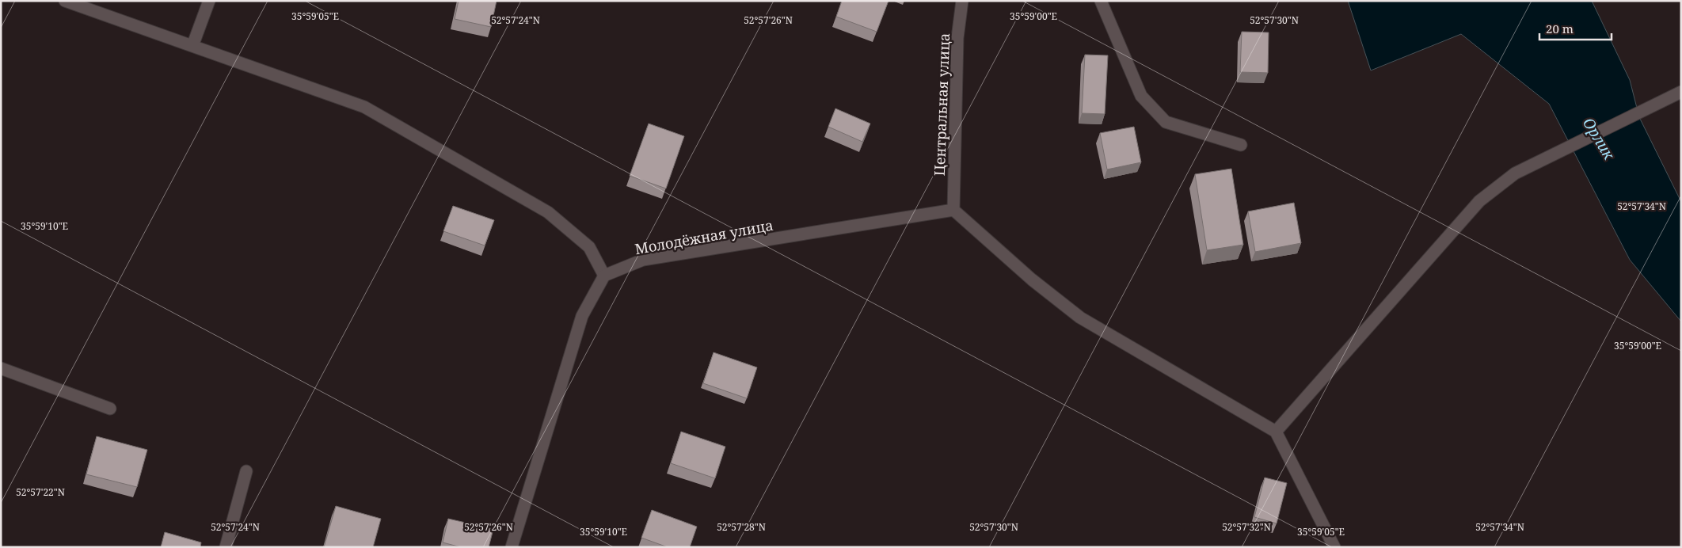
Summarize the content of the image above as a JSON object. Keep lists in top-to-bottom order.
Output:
{
  "streets": {
    "street": ["Центральная улица", "Молодёжная улица"]
  },
  "crossings": [
    ["Центральная улица", "Молодёжная улица"]
  ],
  "water": ["Орлик"],
  "scale_bar": "20 m",
  "coordinates": [
    "35°59'05\"E",
    "35°59'00\"E",
    "52°57'24\"N",
    "52°57'26\"N",
    "52°57'30\"N",
    "52°57'34\"N",
    "35°59'10\"E",
    "52°57'22\"N",
    "52°57'28\"N",
    "52°57'32\"N"
  ]
}
